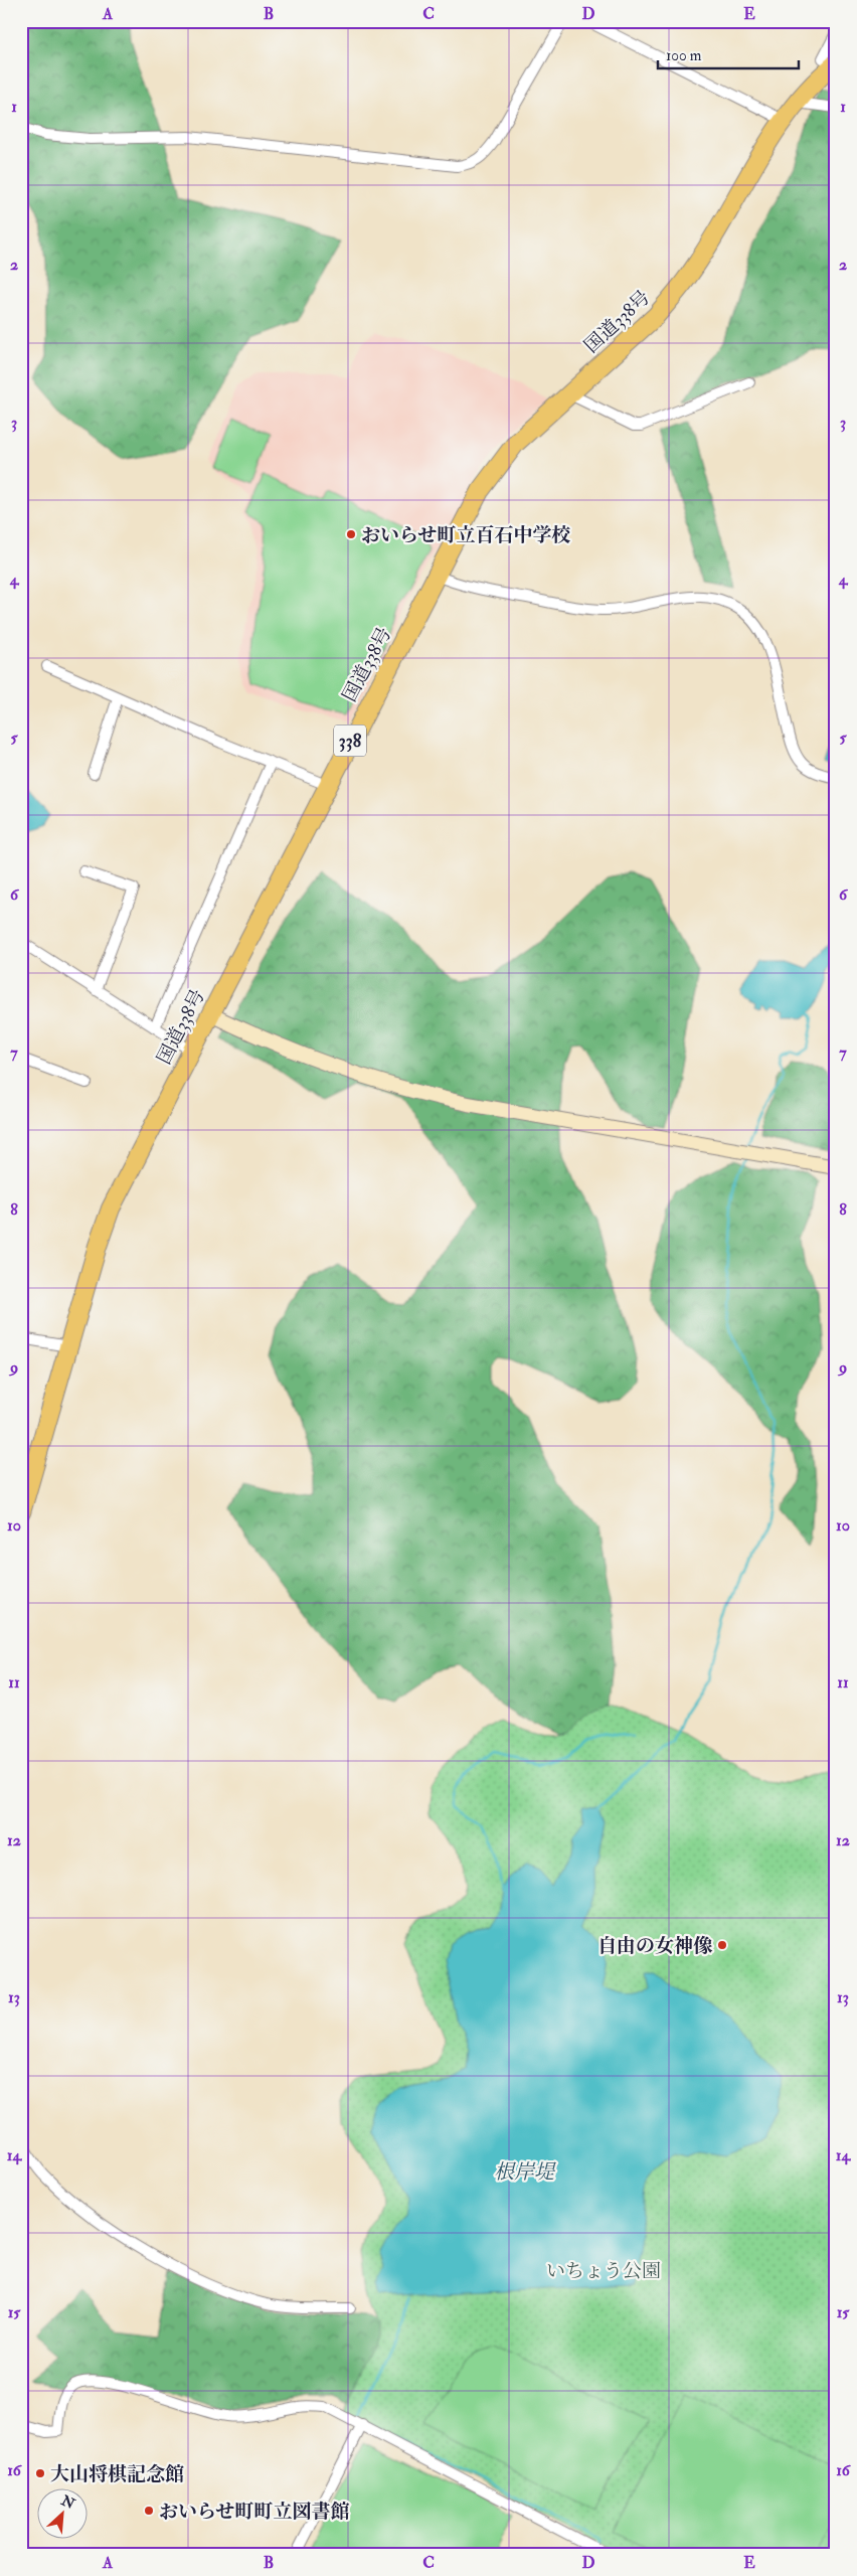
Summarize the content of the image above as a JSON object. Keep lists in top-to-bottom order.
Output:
{
  "streets": {
    "highway": ["国道338号", "338"]
  },
  "water": ["根岸堤"],
  "parks": ["いちょう公園"],
  "places": [
    "おいらせ町立百石中学校",
    "自由の女神像",
    "大山将棋記念館",
    "おいらせ町町立図書館"
  ],
  "scale_bar": "100 m",
  "north": "top right",
  "grid": {
    "columns": [
      "A",
      "B",
      "C",
      "D",
      "E"
    ],
    "rows": [
      "1",
      "2",
      "3",
      "4",
      "5",
      "6",
      "7",
      "8",
      "9",
      "10",
      "11",
      "12",
      "13",
      "14",
      "15",
      "16"
    ]
  }
}
